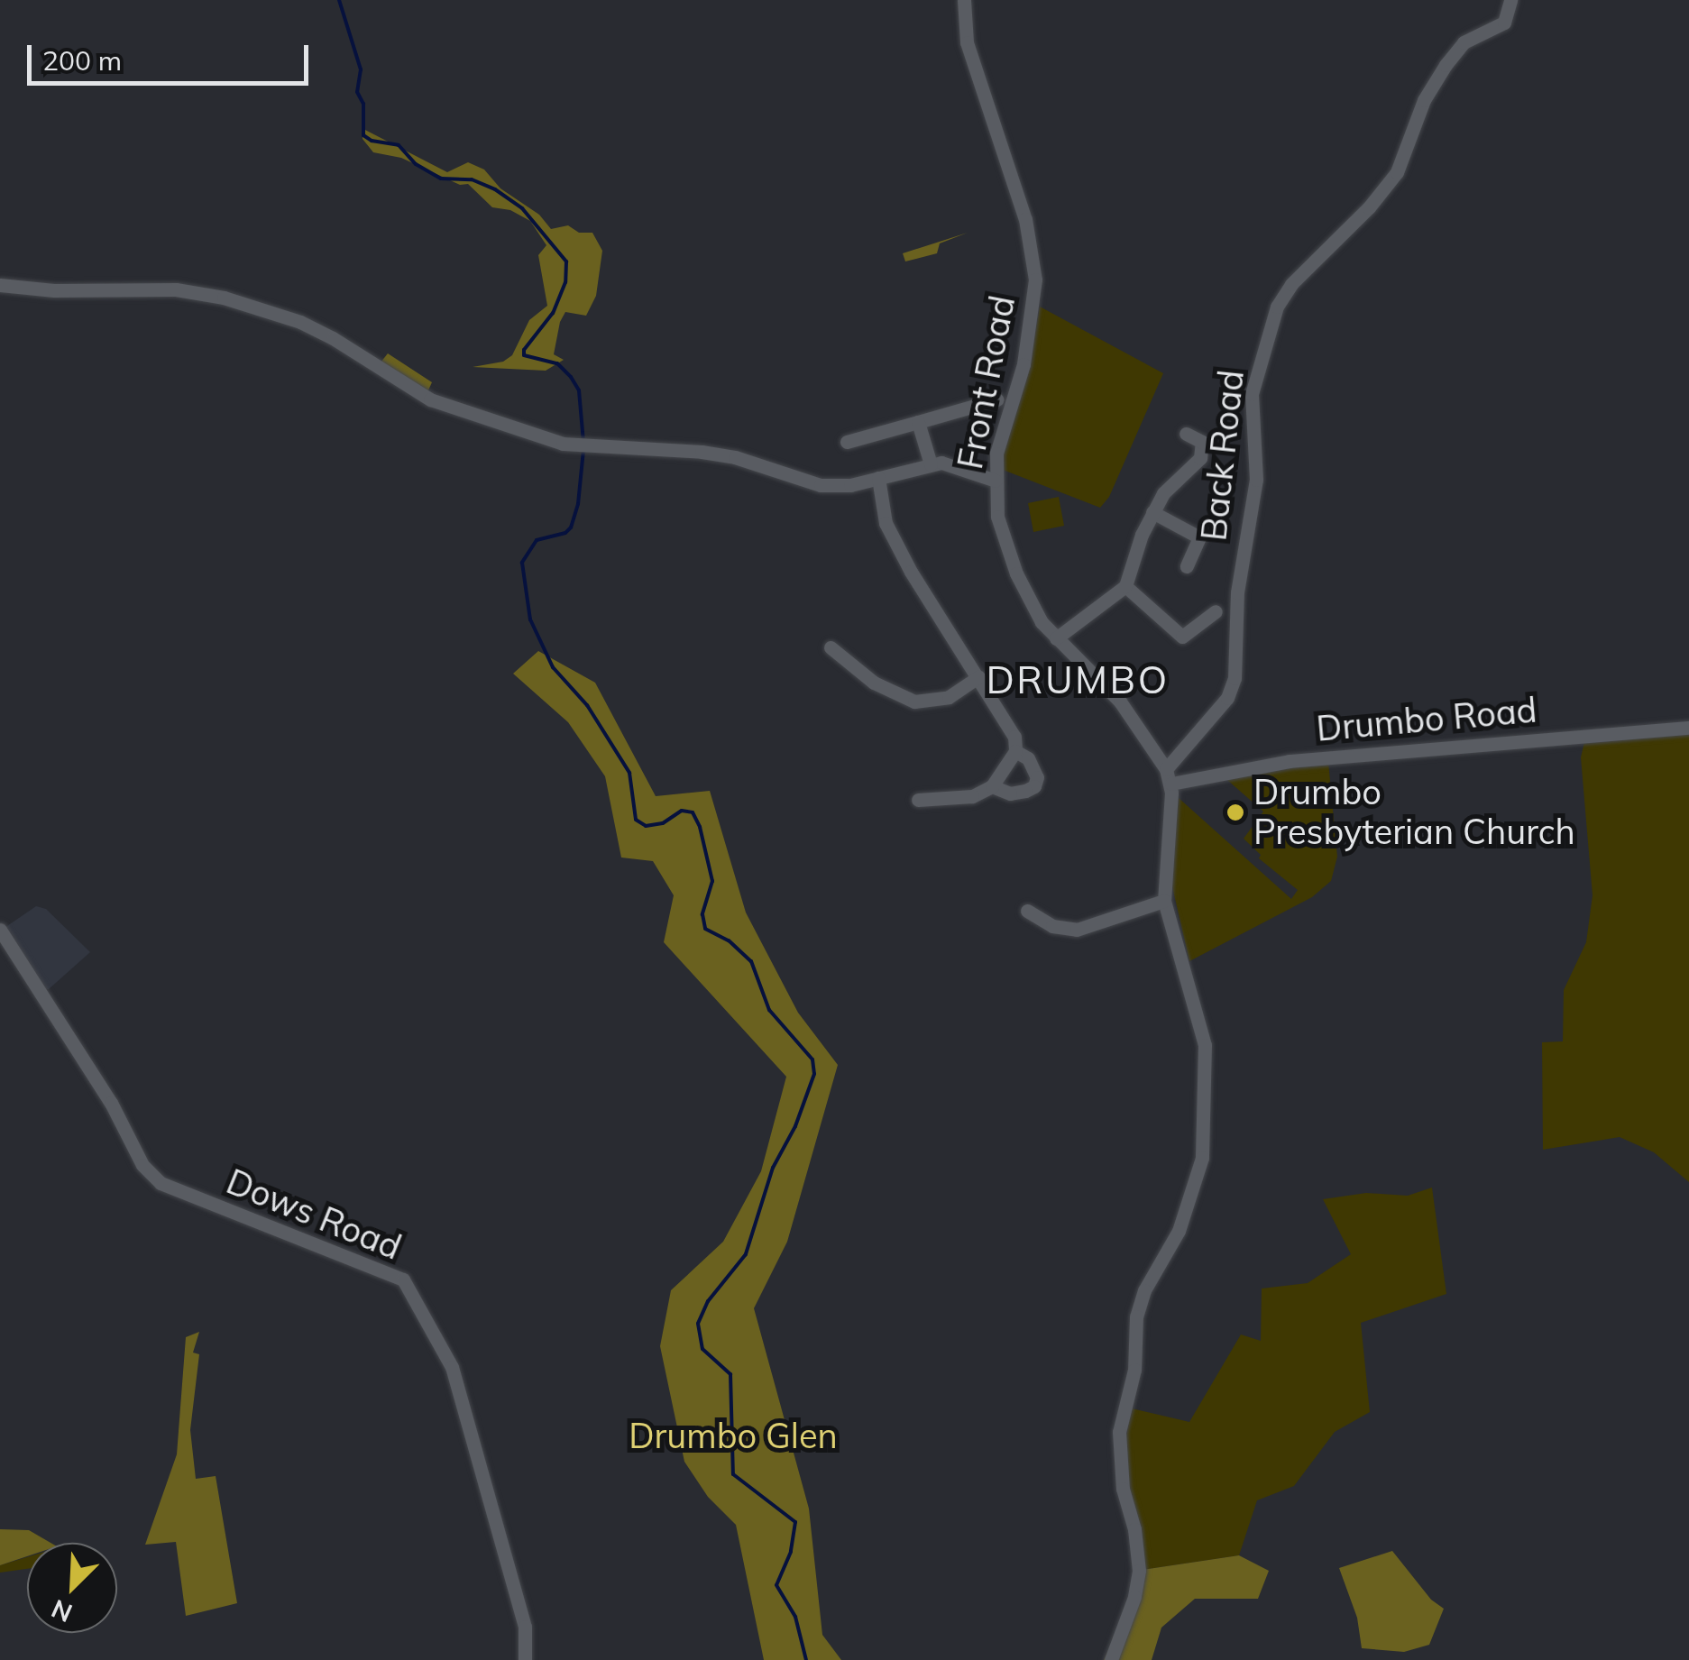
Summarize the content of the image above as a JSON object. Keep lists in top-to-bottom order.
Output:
{
  "streets": {
    "street": [
      "Front Road",
      "Back Road",
      "Drumbo Road",
      "Dows Road"
    ]
  },
  "crossings": [
    ["Front Road", "Back Road"],
    ["Front Road", "Drumbo Road"],
    ["Back Road", "Drumbo Road"]
  ],
  "districts": ["DRUMBO"],
  "parks": ["Drumbo Glen"],
  "places": ["Drumbo Presbyterian Church"],
  "scale_bar": "200 m",
  "north": "bottom left"
}
